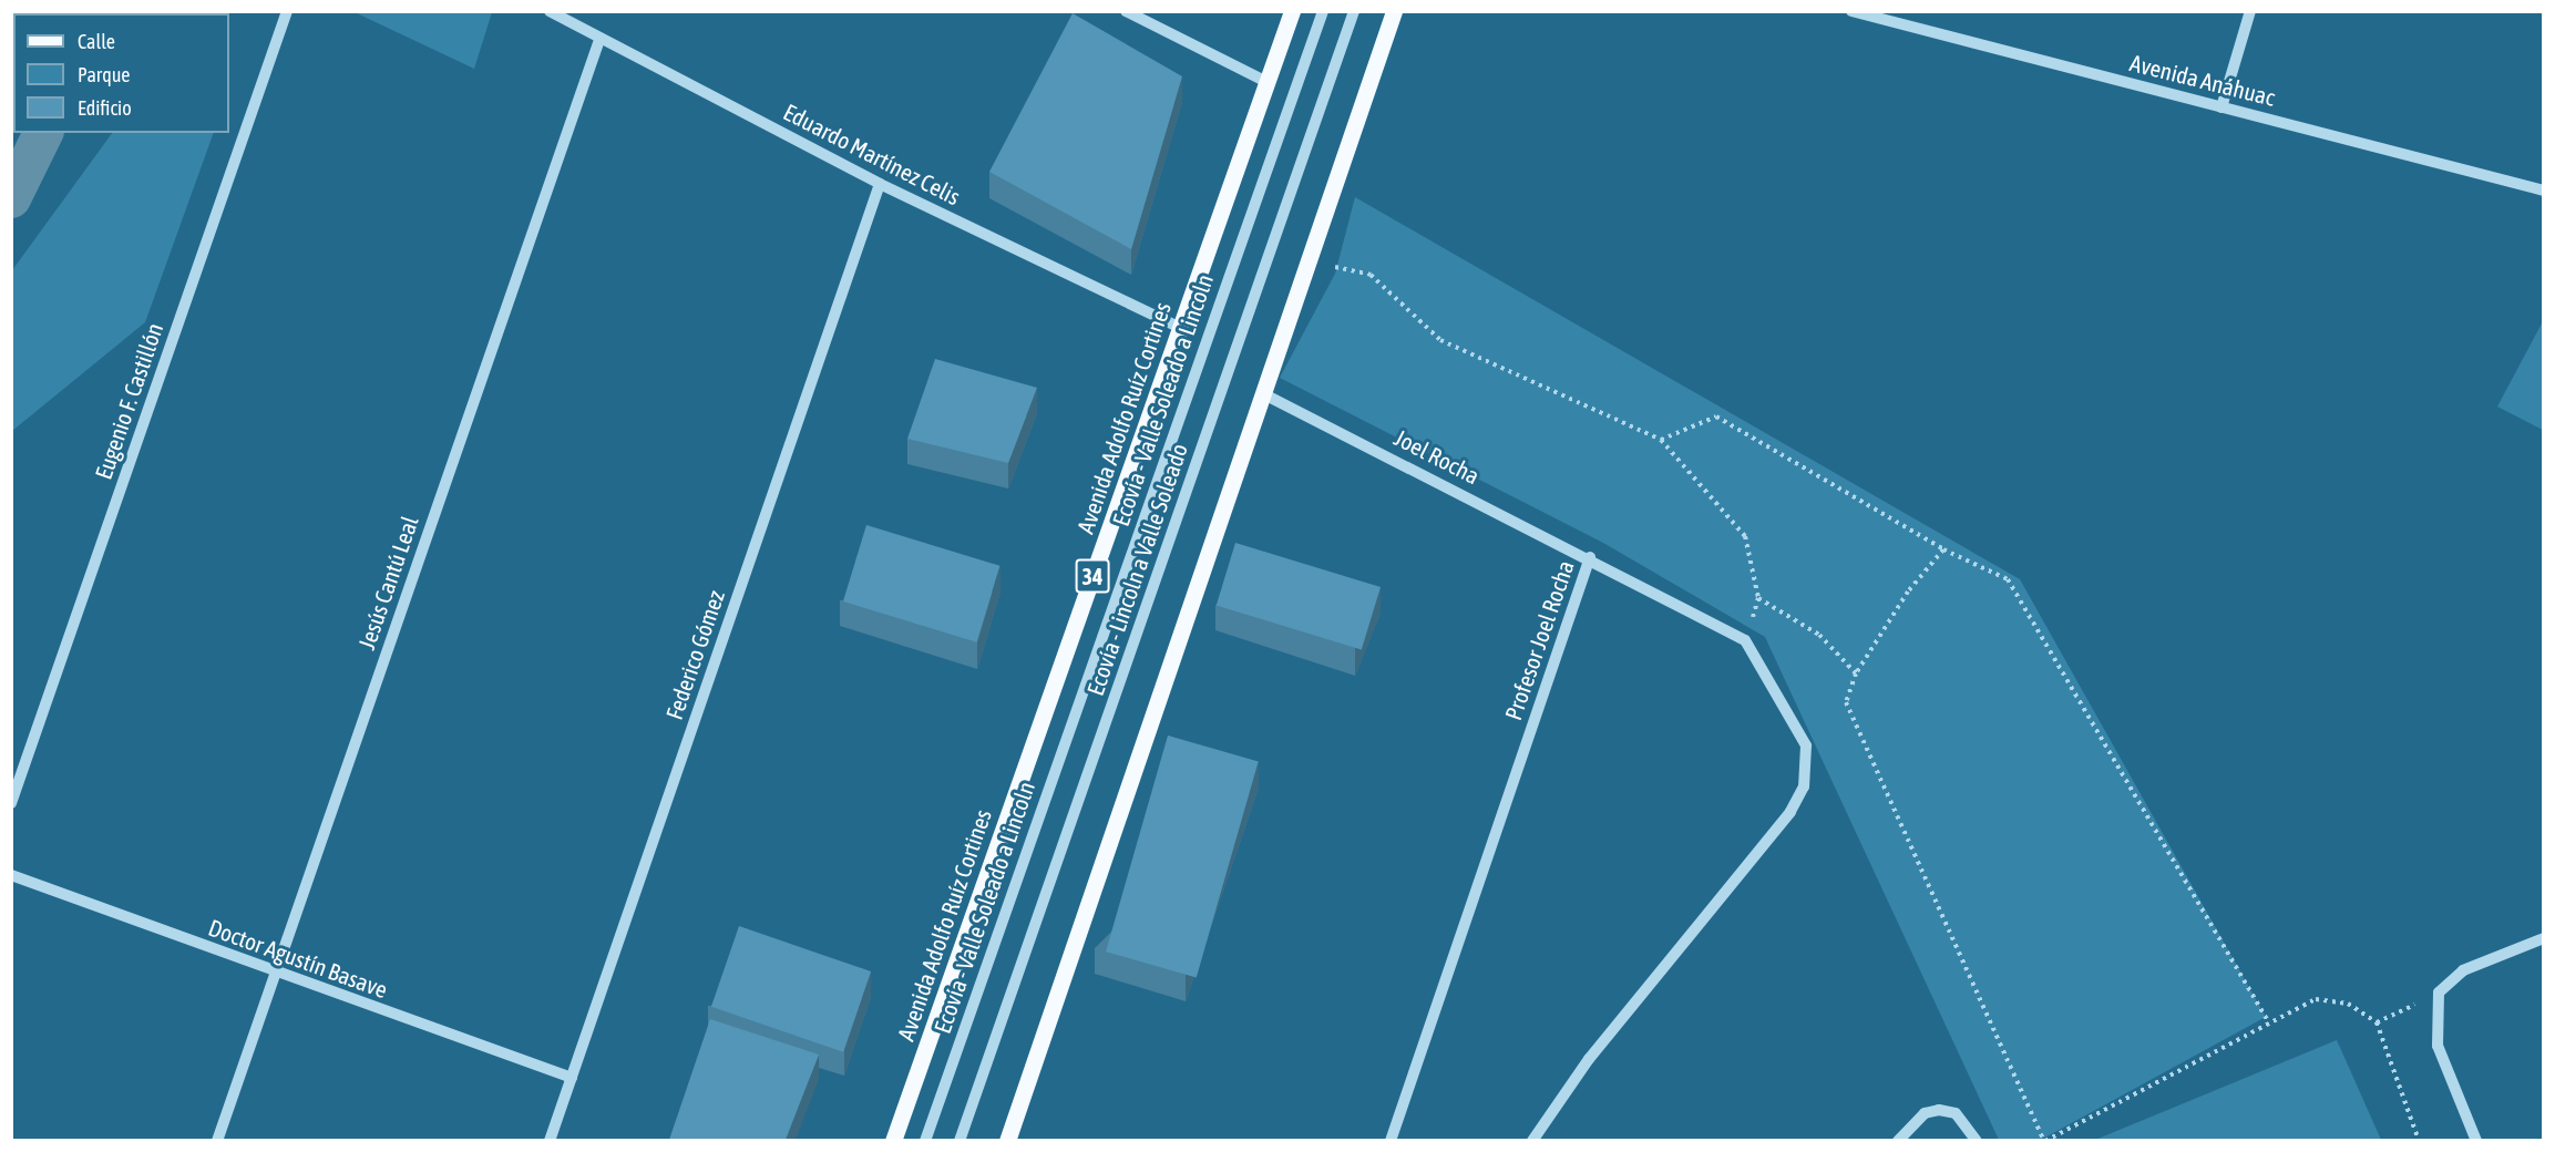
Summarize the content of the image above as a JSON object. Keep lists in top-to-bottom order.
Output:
{
  "streets": {
    "main road": ["Avenida Adolfo Ruíz Cortines", "34"],
    "street": [
      "Avenida Anáhuac",
      "Eduardo Martínez Celis",
      "Ecovía - Valle Soleado a Lincoln",
      "Eugenio F. Castillón",
      "Joel Rocha",
      "Ecovía - Lincoln a Valle Soleado",
      "Jesús Cantú Leal",
      "Profesor Joel Rocha",
      "Federico Gómez",
      "Doctor Agustín Basave"
    ]
  },
  "crossings": [
    ["Eduardo Martínez Celis", "Avenida Adolfo Ruíz Cortines"],
    ["Eduardo Martínez Celis", "Jesús Cantú Leal"],
    ["Eduardo Martínez Celis", "Federico Gómez"],
    ["Joel Rocha", "Profesor Joel Rocha"],
    ["Jesús Cantú Leal", "Doctor Agustín Basave"],
    ["Federico Gómez", "Doctor Agustín Basave"]
  ],
  "legend": ["Calle", "Parque", "Edificio"]
}
